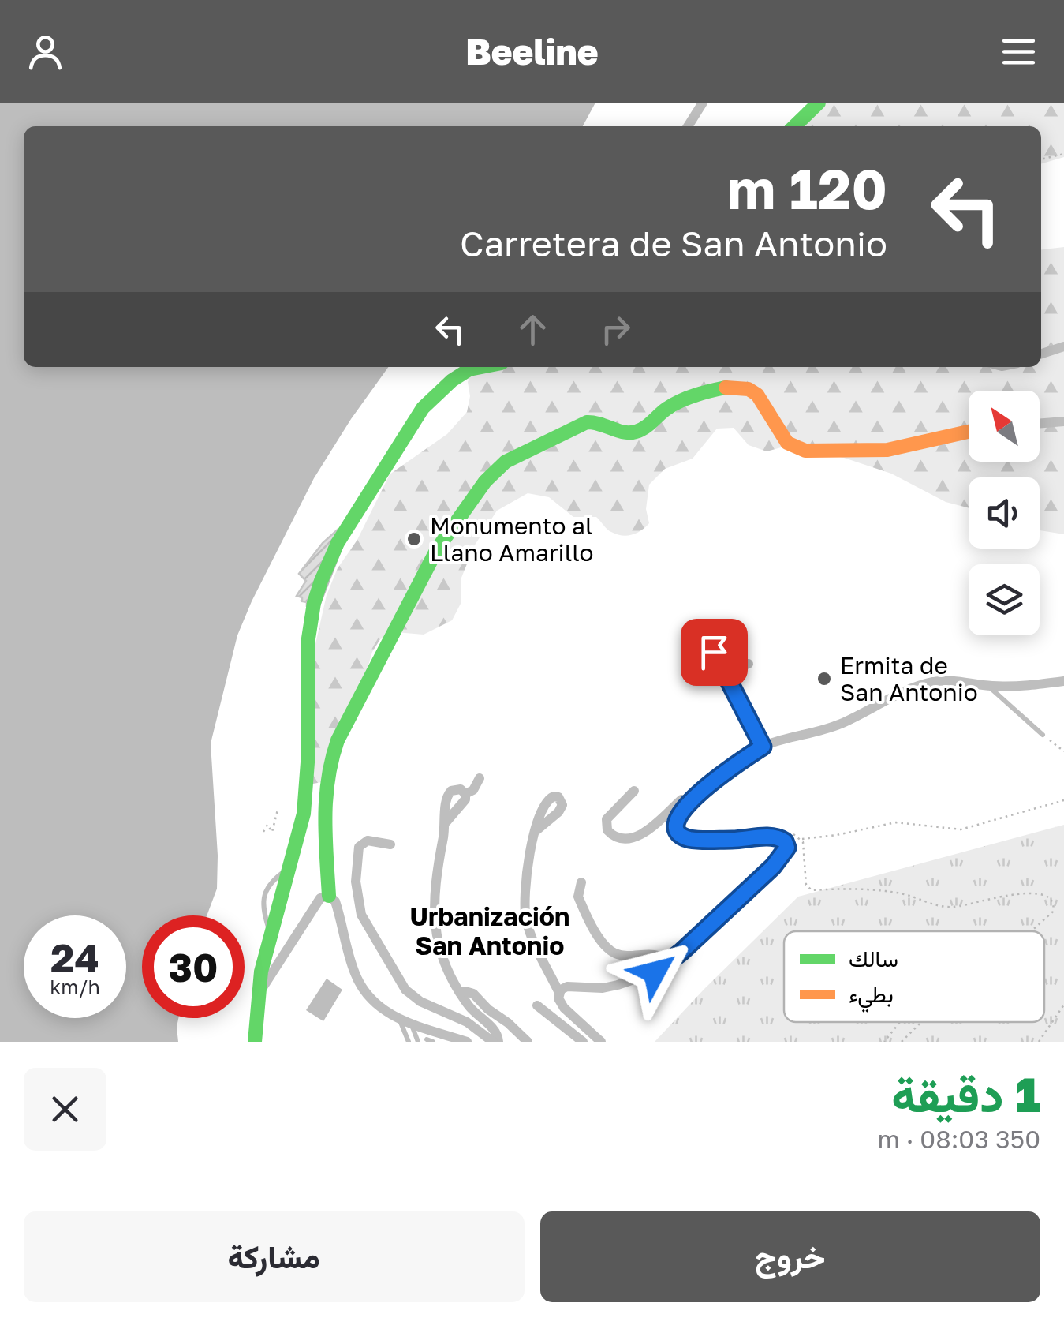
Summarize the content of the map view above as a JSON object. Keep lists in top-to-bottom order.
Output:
{
  "districts": ["Urbanización San Antonio"],
  "places": ["Monumento al Llano Amarillo", "Ermita de San Antonio"],
  "legend": ["سالك", "بطيء"],
  "north": "top left",
  "page": {
    "header": "Beeline",
    "turn": ["120 m", "Carretera de San Antonio"],
    "speed": "24 km/h",
    "limit": "30",
    "heading": ["1 دقيقة", "350 m · 08:03"],
    "buttons": ["خروج", "مشاركة"]
  }
}
